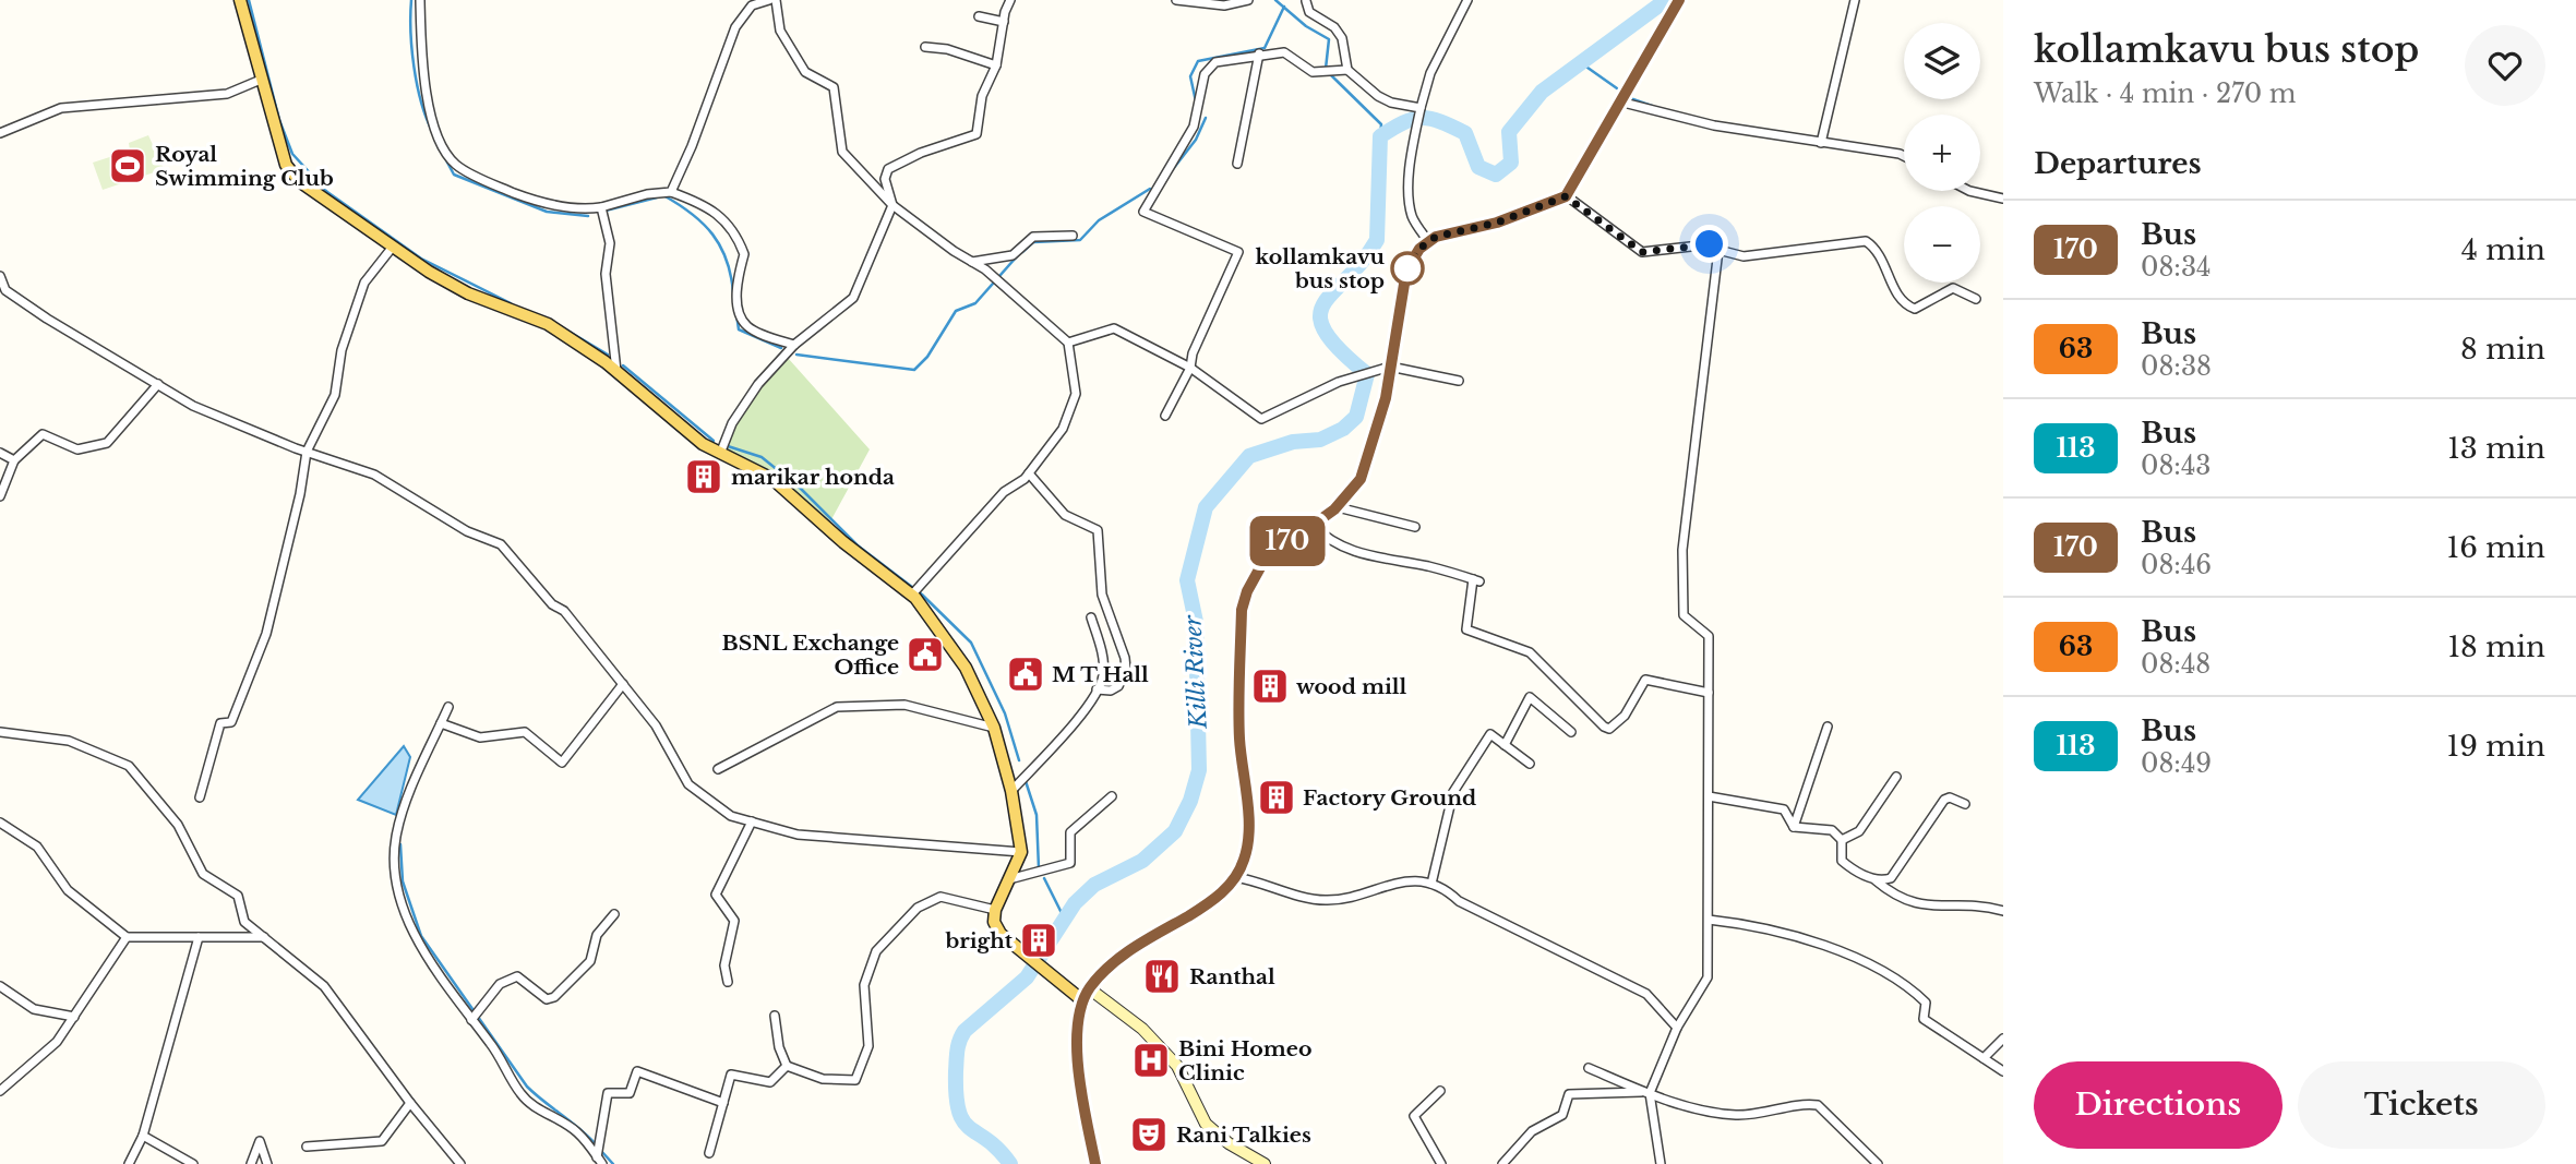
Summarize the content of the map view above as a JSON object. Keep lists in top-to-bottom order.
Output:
{
  "water": ["Killi River"],
  "places": {
    "sports": ["Royal Swimming Club"],
    "other": ["kollamkavu bus stop"],
    "building": [
      "marikar honda",
      "wood mill",
      "Factory Ground",
      "bright"
    ],
    "public building": ["BSNL Exchange Office", "M T Hall"],
    "restaurant": ["Ranthal"],
    "hospital": ["Bini Homeo Clinic"],
    "theatre": ["Rani Talkies"]
  },
  "lines": ["bus line 170"],
  "page": {
    "on_map": "170",
    "heading": [
      ["kollamkavu bus stop", "Walk · 4 min · 270 m"],
      "Departures"
    ],
    "map_buttons": ["+", "−"],
    "list": [
      {
        "mark": "170",
        "name": "Bus",
        "note": "08:34",
        "value": "4 min"
      },
      {
        "mark": "63",
        "name": "Bus",
        "note": "08:38",
        "value": "8 min"
      },
      {
        "mark": "113",
        "name": "Bus",
        "note": "08:43",
        "value": "13 min"
      },
      {
        "mark": "170",
        "name": "Bus",
        "note": "08:46",
        "value": "16 min"
      },
      {
        "mark": "63",
        "name": "Bus",
        "note": "08:48",
        "value": "18 min"
      },
      {
        "mark": "113",
        "name": "Bus",
        "note": "08:49",
        "value": "19 min"
      }
    ],
    "buttons": ["Directions", "Tickets"]
  }
}
